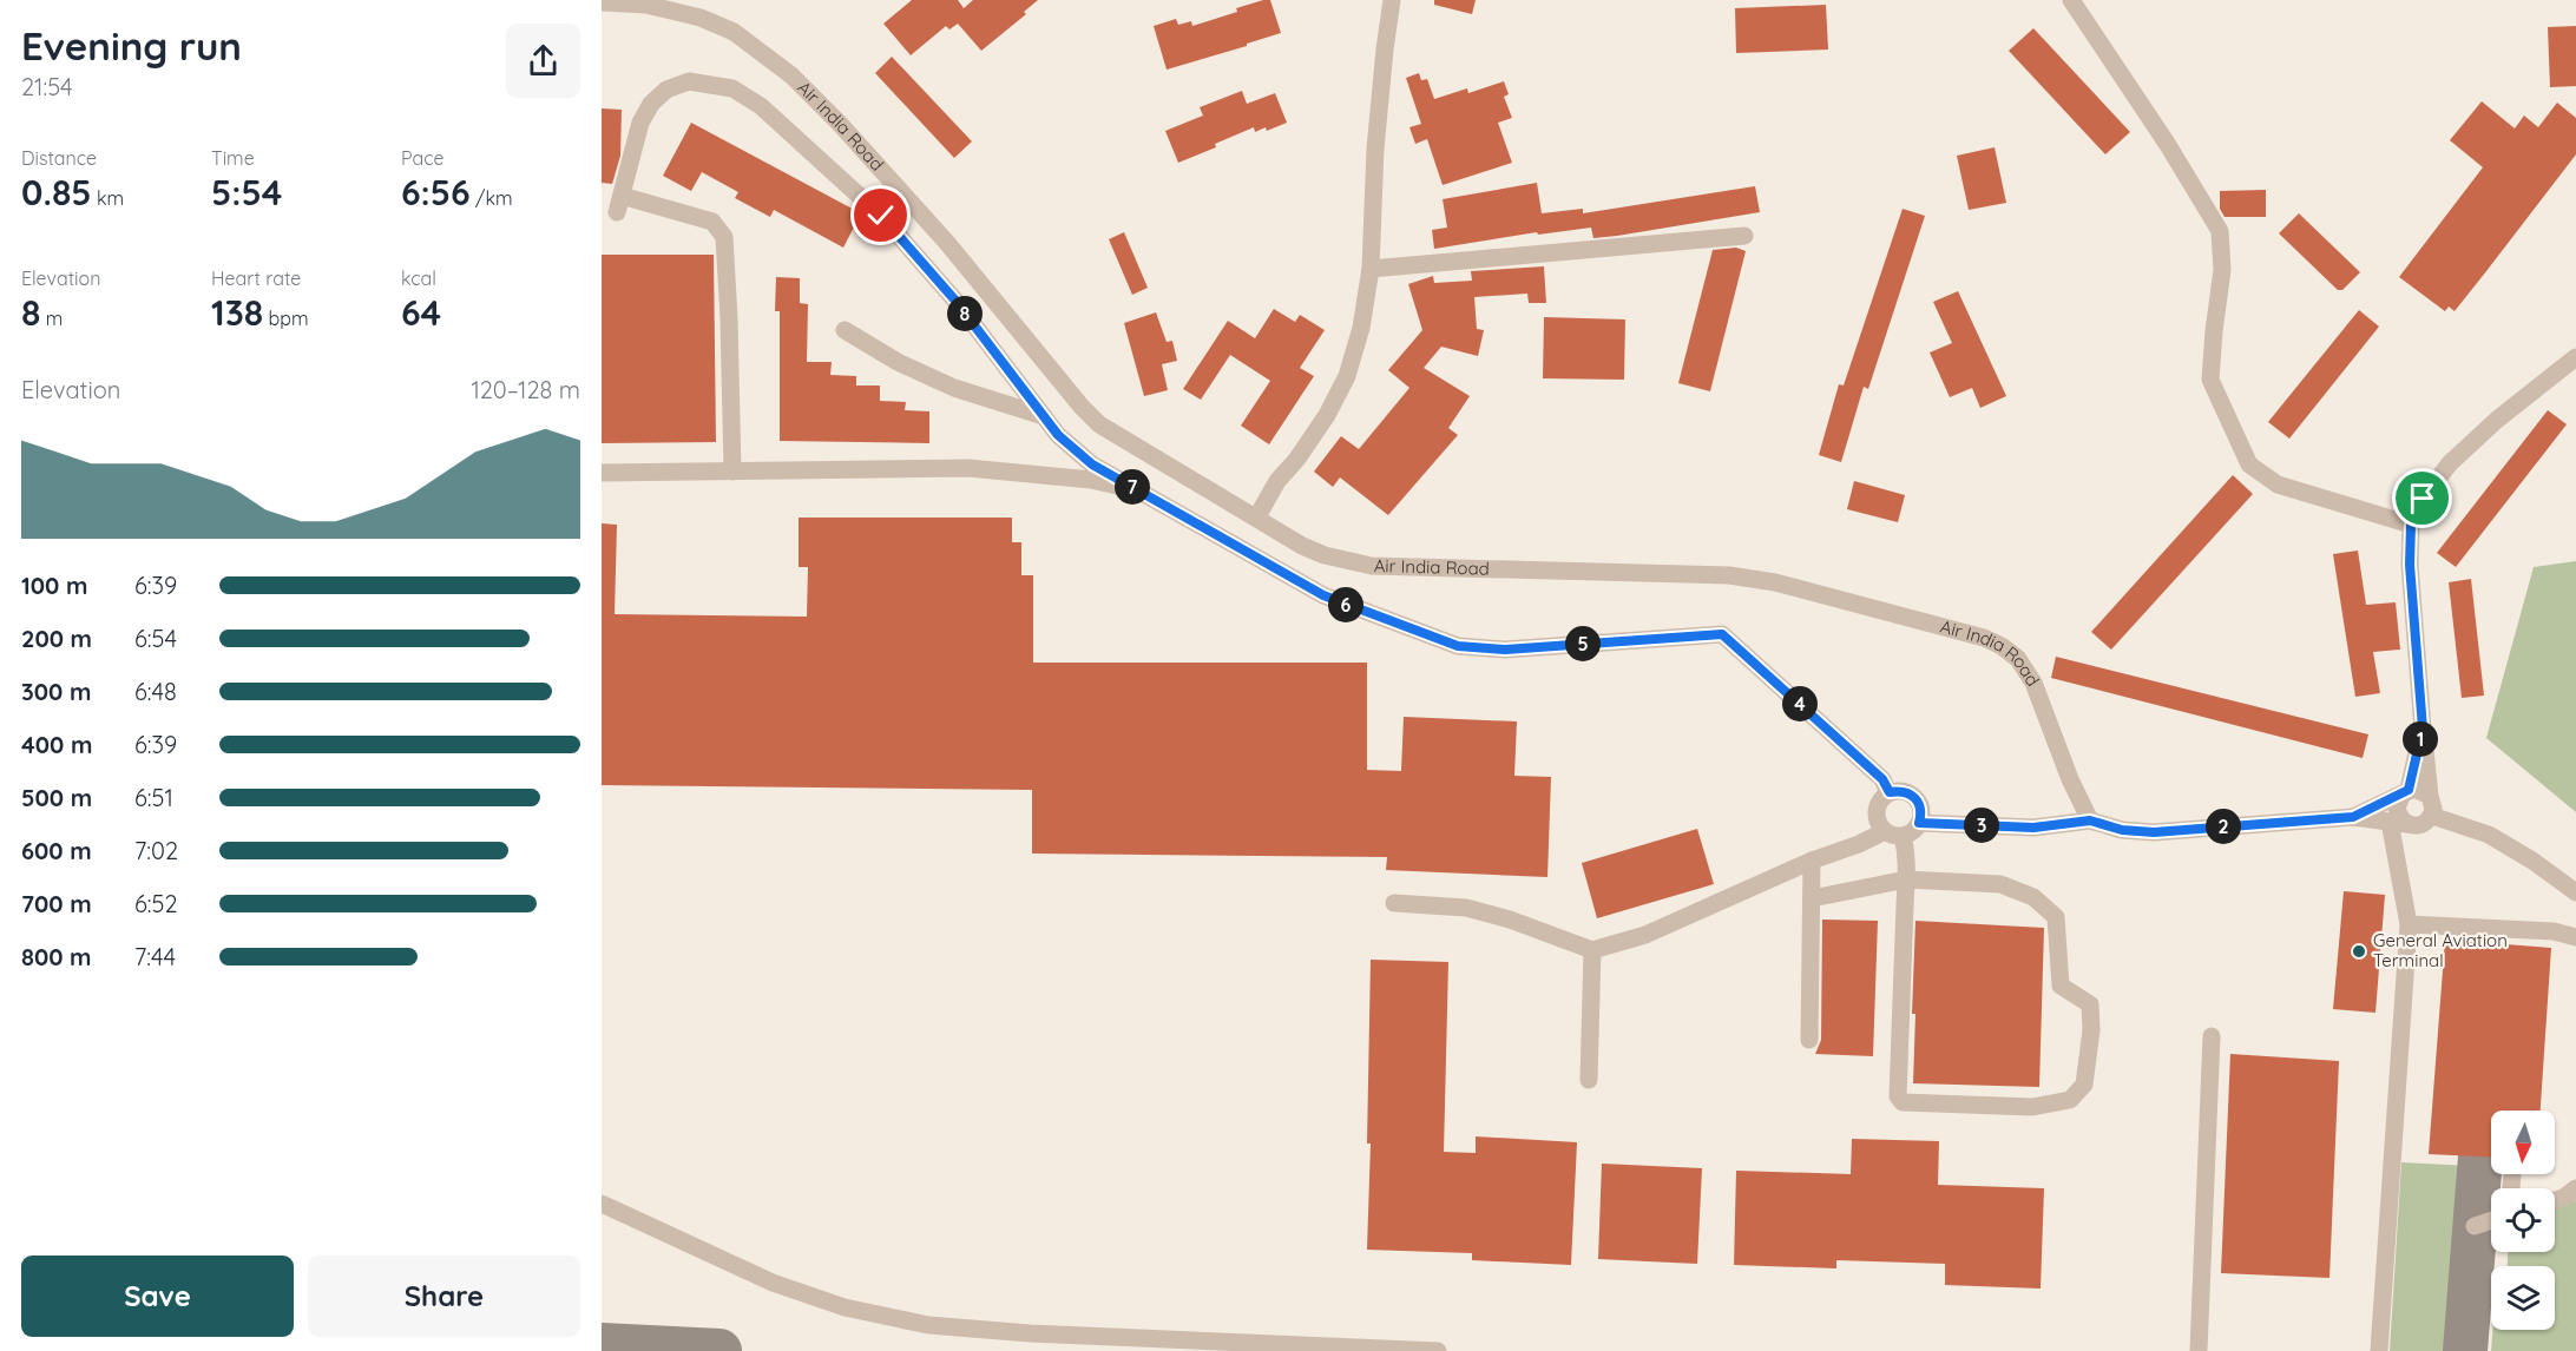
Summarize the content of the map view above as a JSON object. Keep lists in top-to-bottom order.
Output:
{
  "streets": {
    "street": ["Air India Road"]
  },
  "places": ["General Aviation Terminal"],
  "north": "bottom",
  "page": {
    "heading": ["Evening run", "21:54"],
    "stats": [
      ["Distance", "0.85 km"],
      ["Time", "5:54"],
      ["Pace", "6:56 /km"],
      ["Elevation", "8 m"],
      ["Heart rate", "138 bpm"],
      ["kcal", "64"]
    ],
    "pins": [
      "8",
      "7",
      "6",
      "5",
      "4",
      "1",
      "3",
      "2"
    ],
    "chart": ["Elevation", "120–128 m"],
    "list": [
      {
        "name": "100 m",
        "note": "6:39"
      },
      {
        "name": "200 m",
        "note": "6:54"
      },
      {
        "name": "300 m",
        "note": "6:48"
      },
      {
        "name": "400 m",
        "note": "6:39"
      },
      {
        "name": "500 m",
        "note": "6:51"
      },
      {
        "name": "600 m",
        "note": "7:02"
      },
      {
        "name": "700 m",
        "note": "6:52"
      },
      {
        "name": "800 m",
        "note": "7:44"
      }
    ],
    "buttons": ["Save", "Share"]
  }
}
